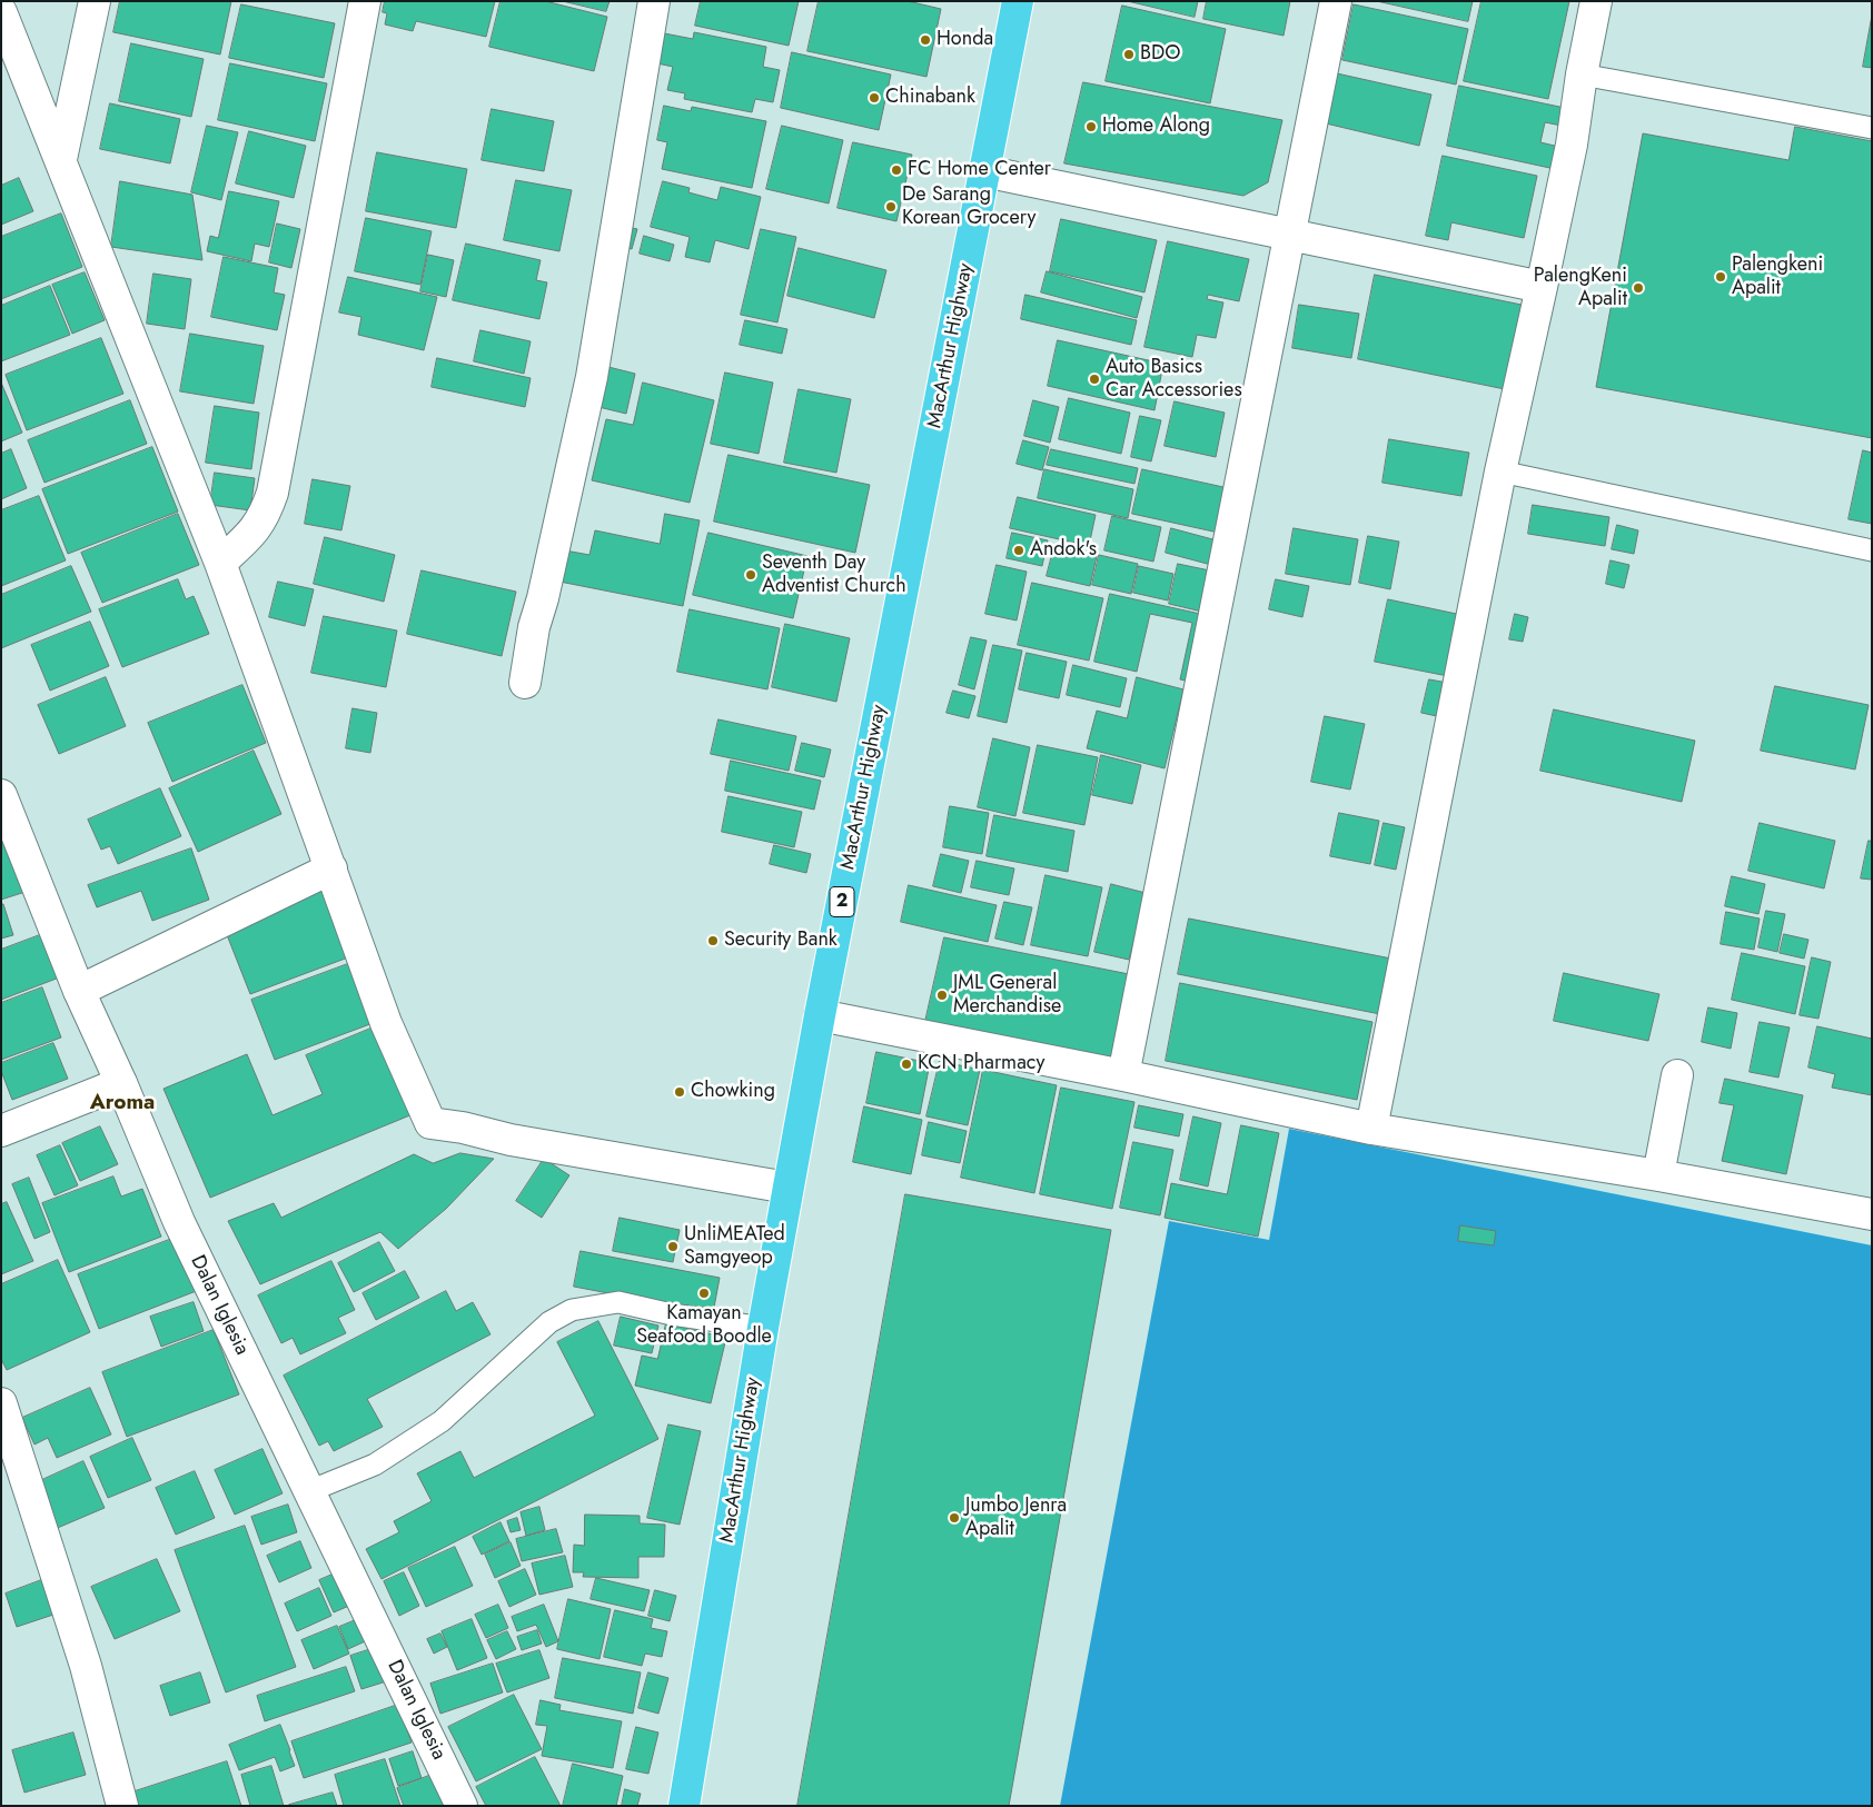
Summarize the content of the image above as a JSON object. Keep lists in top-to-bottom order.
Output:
{
  "streets": {
    "highway": ["MacArthur Highway", "2"],
    "street": ["Dalan Iglesia"]
  },
  "districts": ["Aroma"],
  "places": [
    "Honda",
    "BDO",
    "Chinabank",
    "Home Along",
    "FC Home Center",
    "De Sarang Korean Grocery",
    "Palengkeni Apalit",
    "PalengKeni Apalit",
    "Auto Basics Car Accessories",
    "Andok's",
    "Seventh Day Adventist Church",
    "Security Bank",
    "JML General Merchandise",
    "KCN Pharmacy",
    "Chowking",
    "UnliMEATed Samgyeop",
    "Kamayan Seafood Boodle",
    "Jumbo Jenra Apalit"
  ]
}
